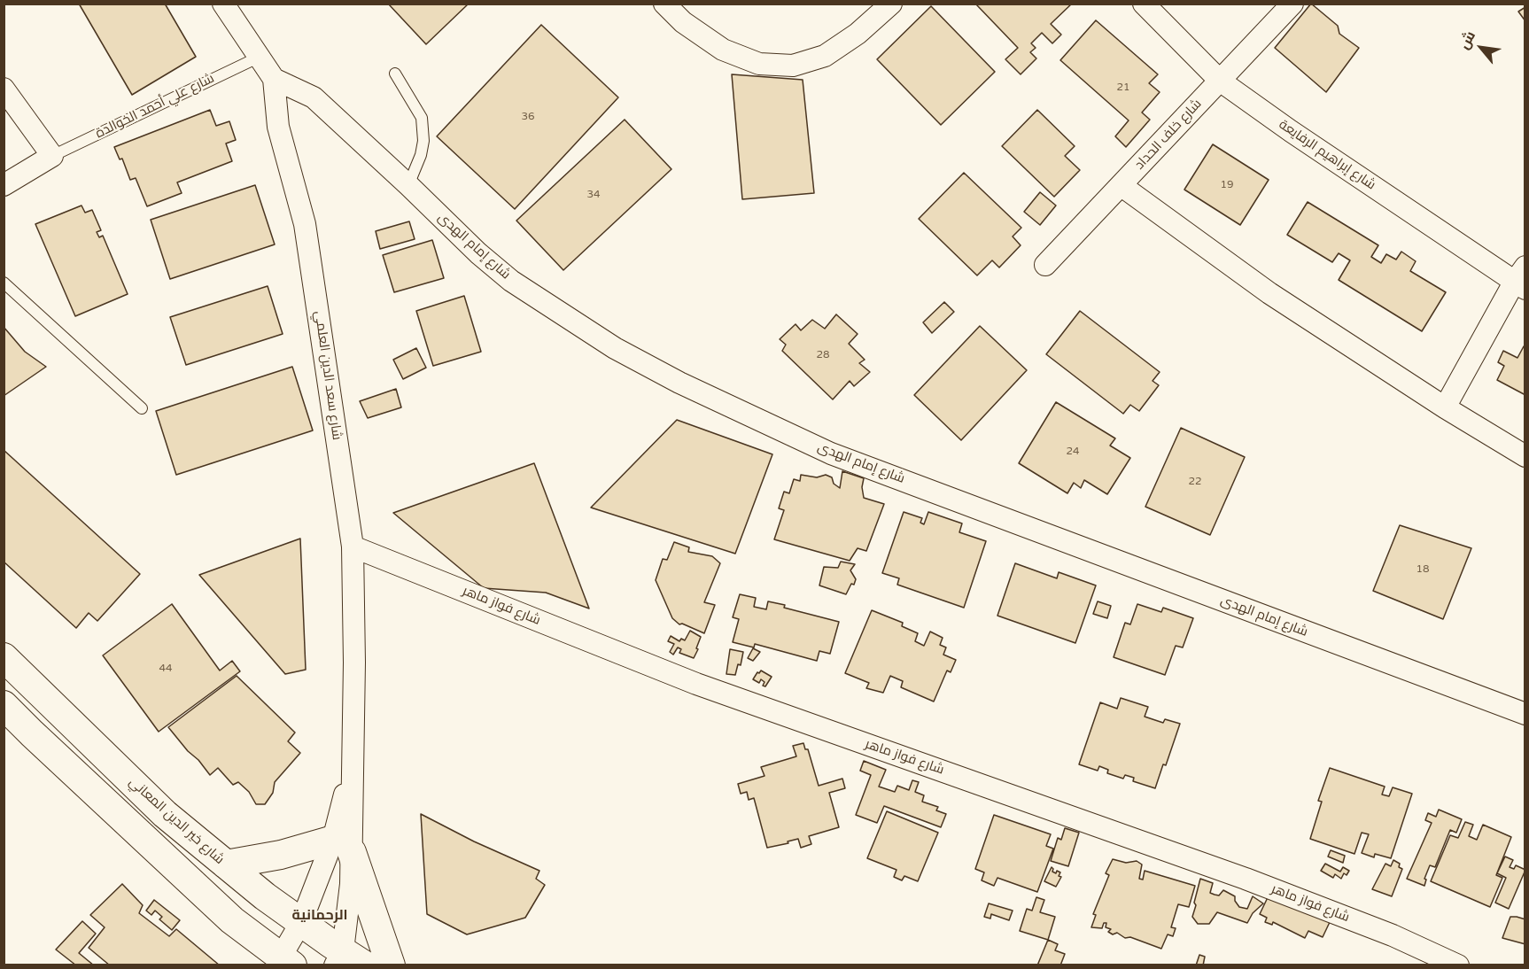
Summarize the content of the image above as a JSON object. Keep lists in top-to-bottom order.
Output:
{
  "streets": {
    "street": [
      "شارع علي أحمد الخوالدة",
      "شارع خلف الحداد",
      "شارع إبراهيم الرفايعة",
      "شارع إمام الهدى",
      "شارع سعد الدين العلمي",
      "شارع فواز ماهر",
      "شارع خير الدين المعاني"
    ]
  },
  "crossings": [
    ["شارع خلف الحداد", "شارع إبراهيم الرفايعة"],
    ["شارع إمام الهدى", "شارع سعد الدين العلمي"],
    ["شارع سعد الدين العلمي", "شارع فواز ماهر"],
    ["شارع سعد الدين العلمي", "شارع خير الدين المعاني"]
  ],
  "districts": ["الرحمانية"],
  "house_numbers": [
    "21",
    "36",
    "19",
    "34",
    "28",
    "24",
    "22",
    "18",
    "44"
  ],
  "north": "top left"
}
